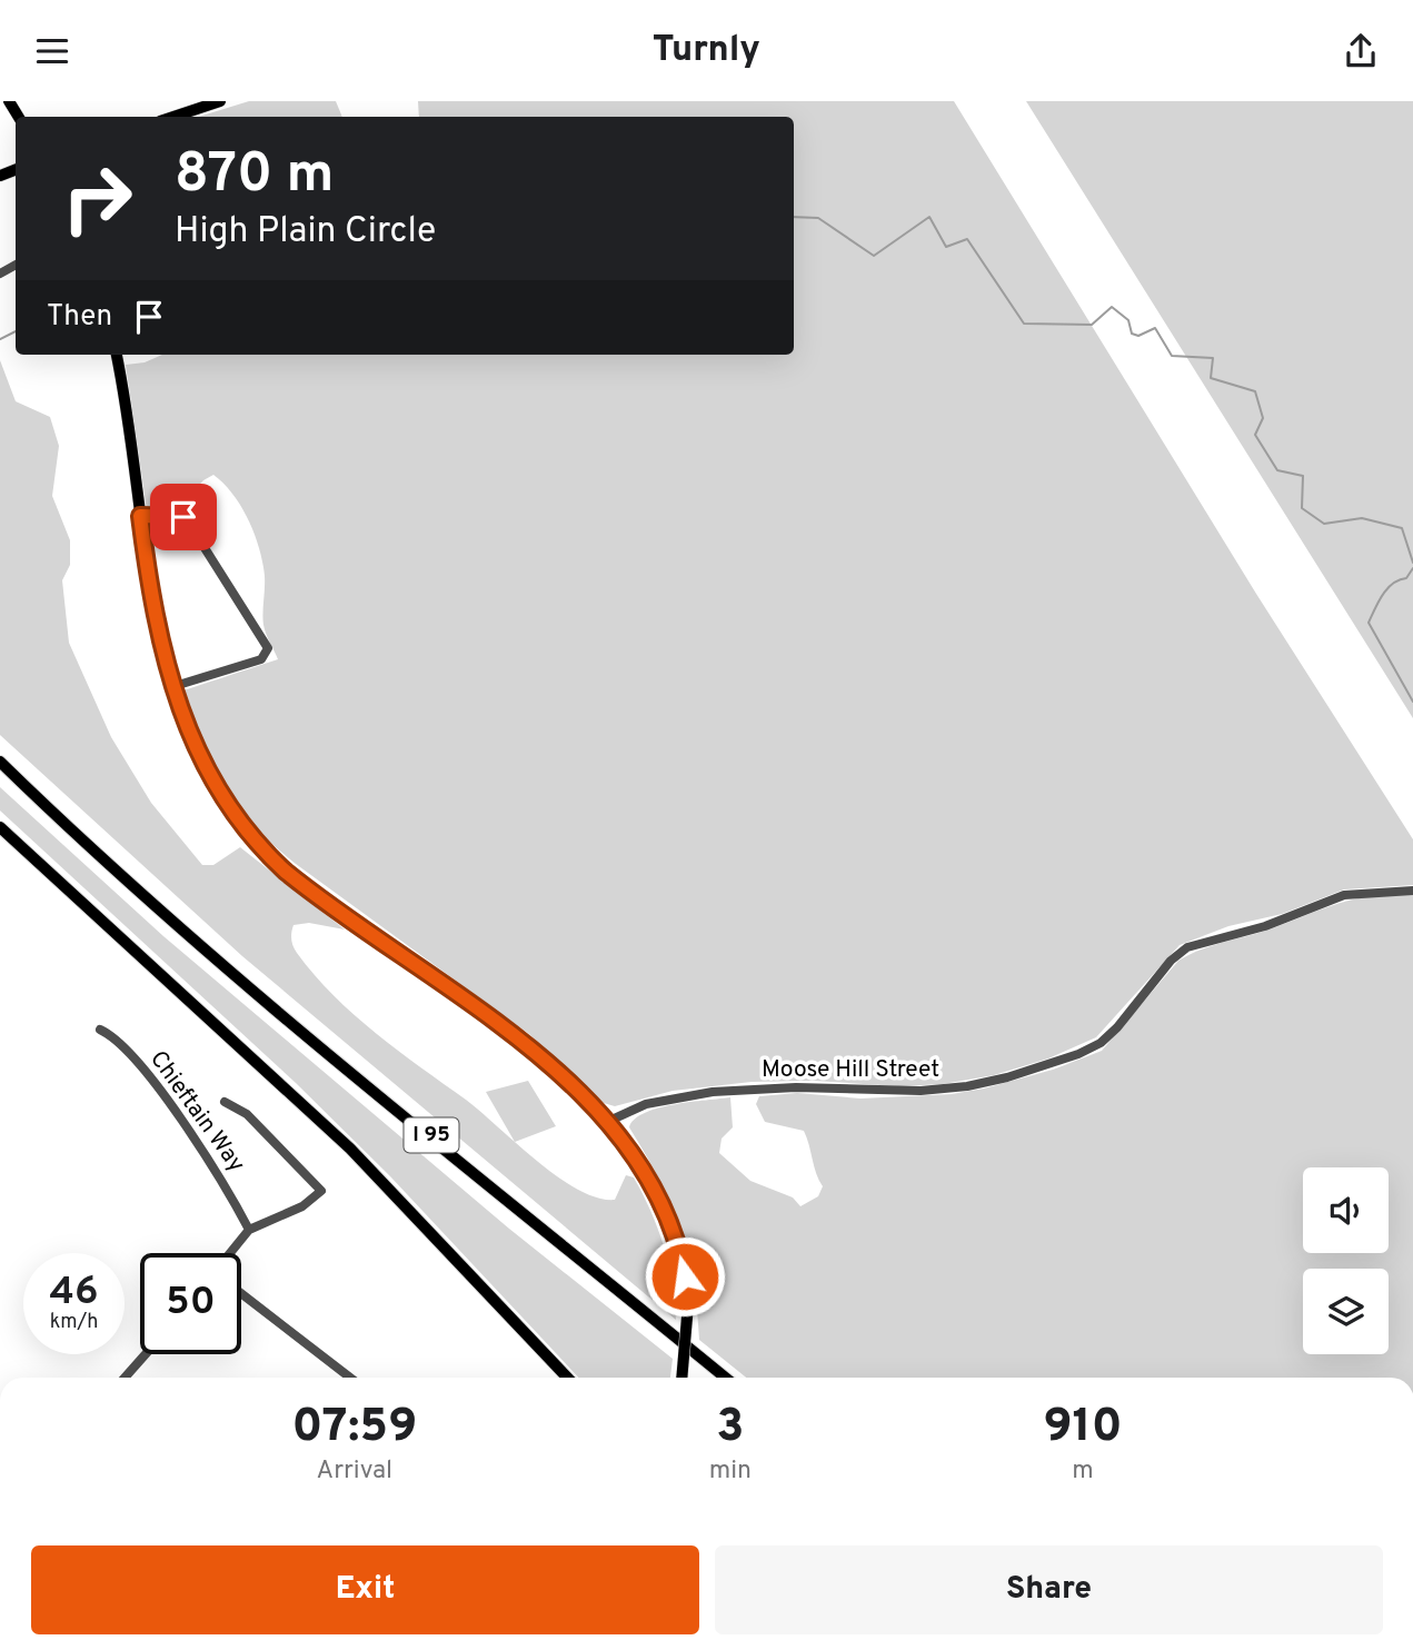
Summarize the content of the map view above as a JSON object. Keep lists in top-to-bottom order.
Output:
{
  "streets": {
    "highway": ["I 95"],
    "street": ["Moose Hill Street", "Chieftain Way"]
  },
  "page": {
    "header": "Turnly",
    "turn": ["870 m", "High Plain Circle"],
    "then": "Then",
    "speed": "46 km/h",
    "limit": "50",
    "eta": [
      "07:59",
      "Arrival",
      "3",
      "min",
      "910",
      "m"
    ],
    "buttons": ["Exit", "Share"]
  }
}
